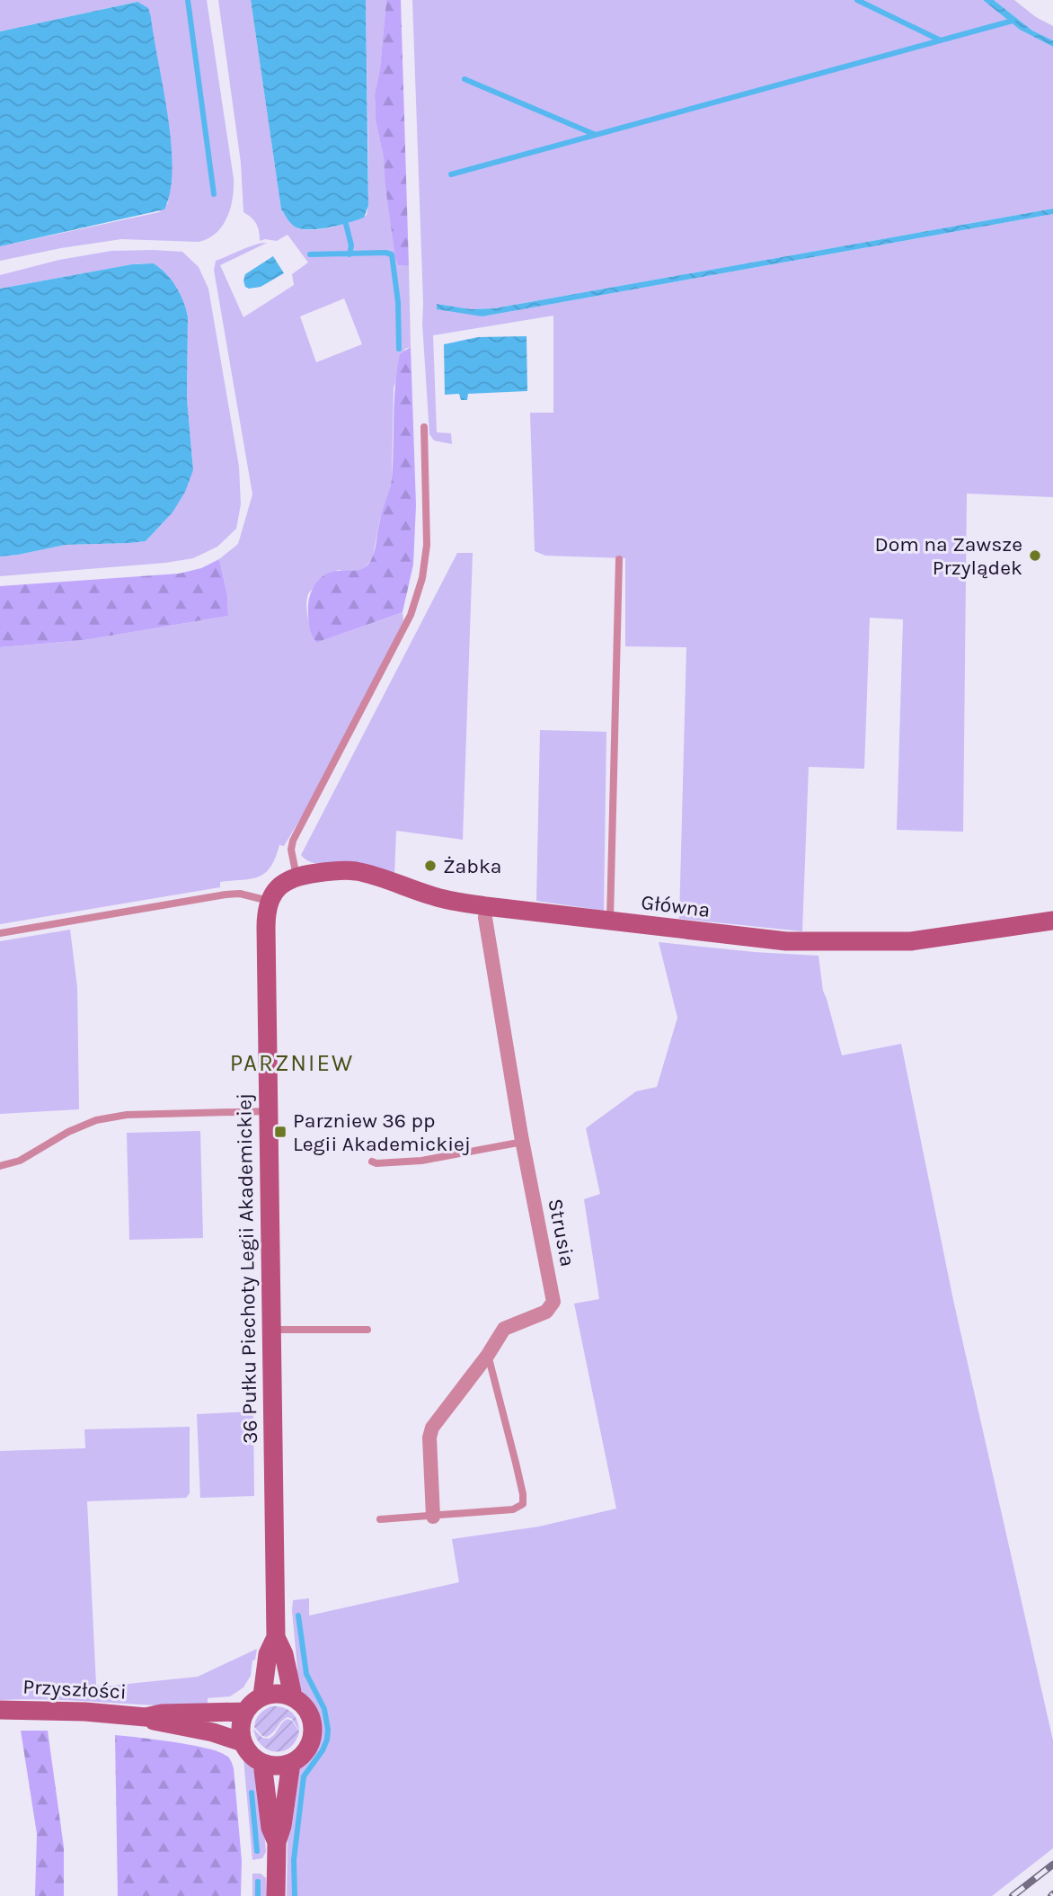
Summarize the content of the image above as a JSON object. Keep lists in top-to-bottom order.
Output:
{
  "streets": {
    "street": [
      "Główna",
      "Strusia",
      "36 Pułku Piechoty Legii Akademickiej",
      "Przyszłości"
    ]
  },
  "crossings": [
    ["Główna", "Strusia"],
    ["36 Pułku Piechoty Legii Akademickiej", "Przyszłości"]
  ],
  "districts": ["PARZNIEW"],
  "places": {
    "other": ["Dom na Zawsze Przylądek", "Żabka"],
    "transit": ["Parzniew 36 pp Legii Akademickiej"]
  }
}
